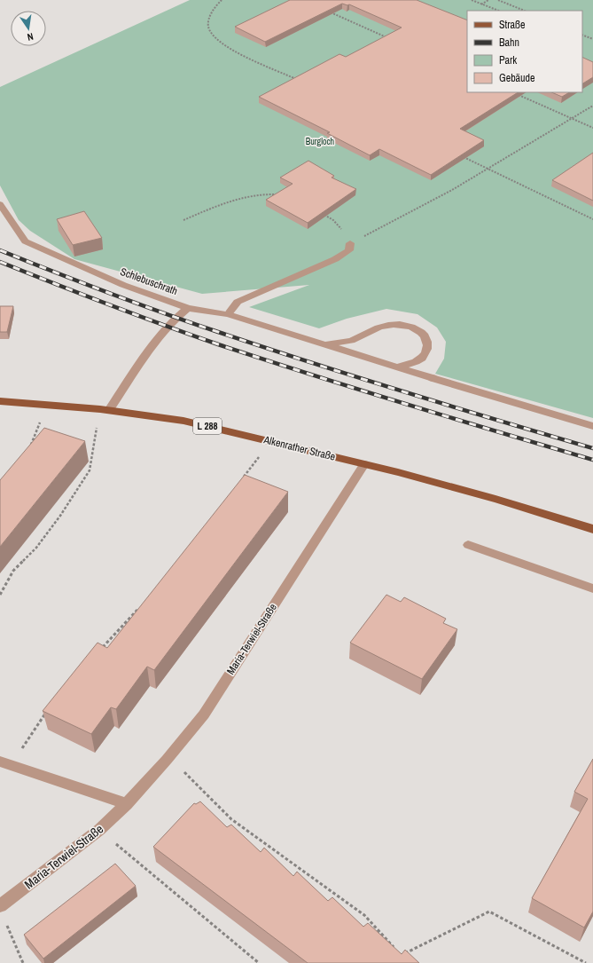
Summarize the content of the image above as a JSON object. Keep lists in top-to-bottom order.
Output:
{
  "streets": {
    "main road": ["L 288", "Alkenrather Straße"],
    "street": ["Schlebuschrath", "Maria-Terwiel-Straße"]
  },
  "crossings": [
    ["Alkenrather Straße", "Maria-Terwiel-Straße"]
  ],
  "parks": ["Burgloch"],
  "legend": [
    "Straße",
    "Bahn",
    "Park",
    "Gebäude"
  ],
  "north": "bottom"
}
